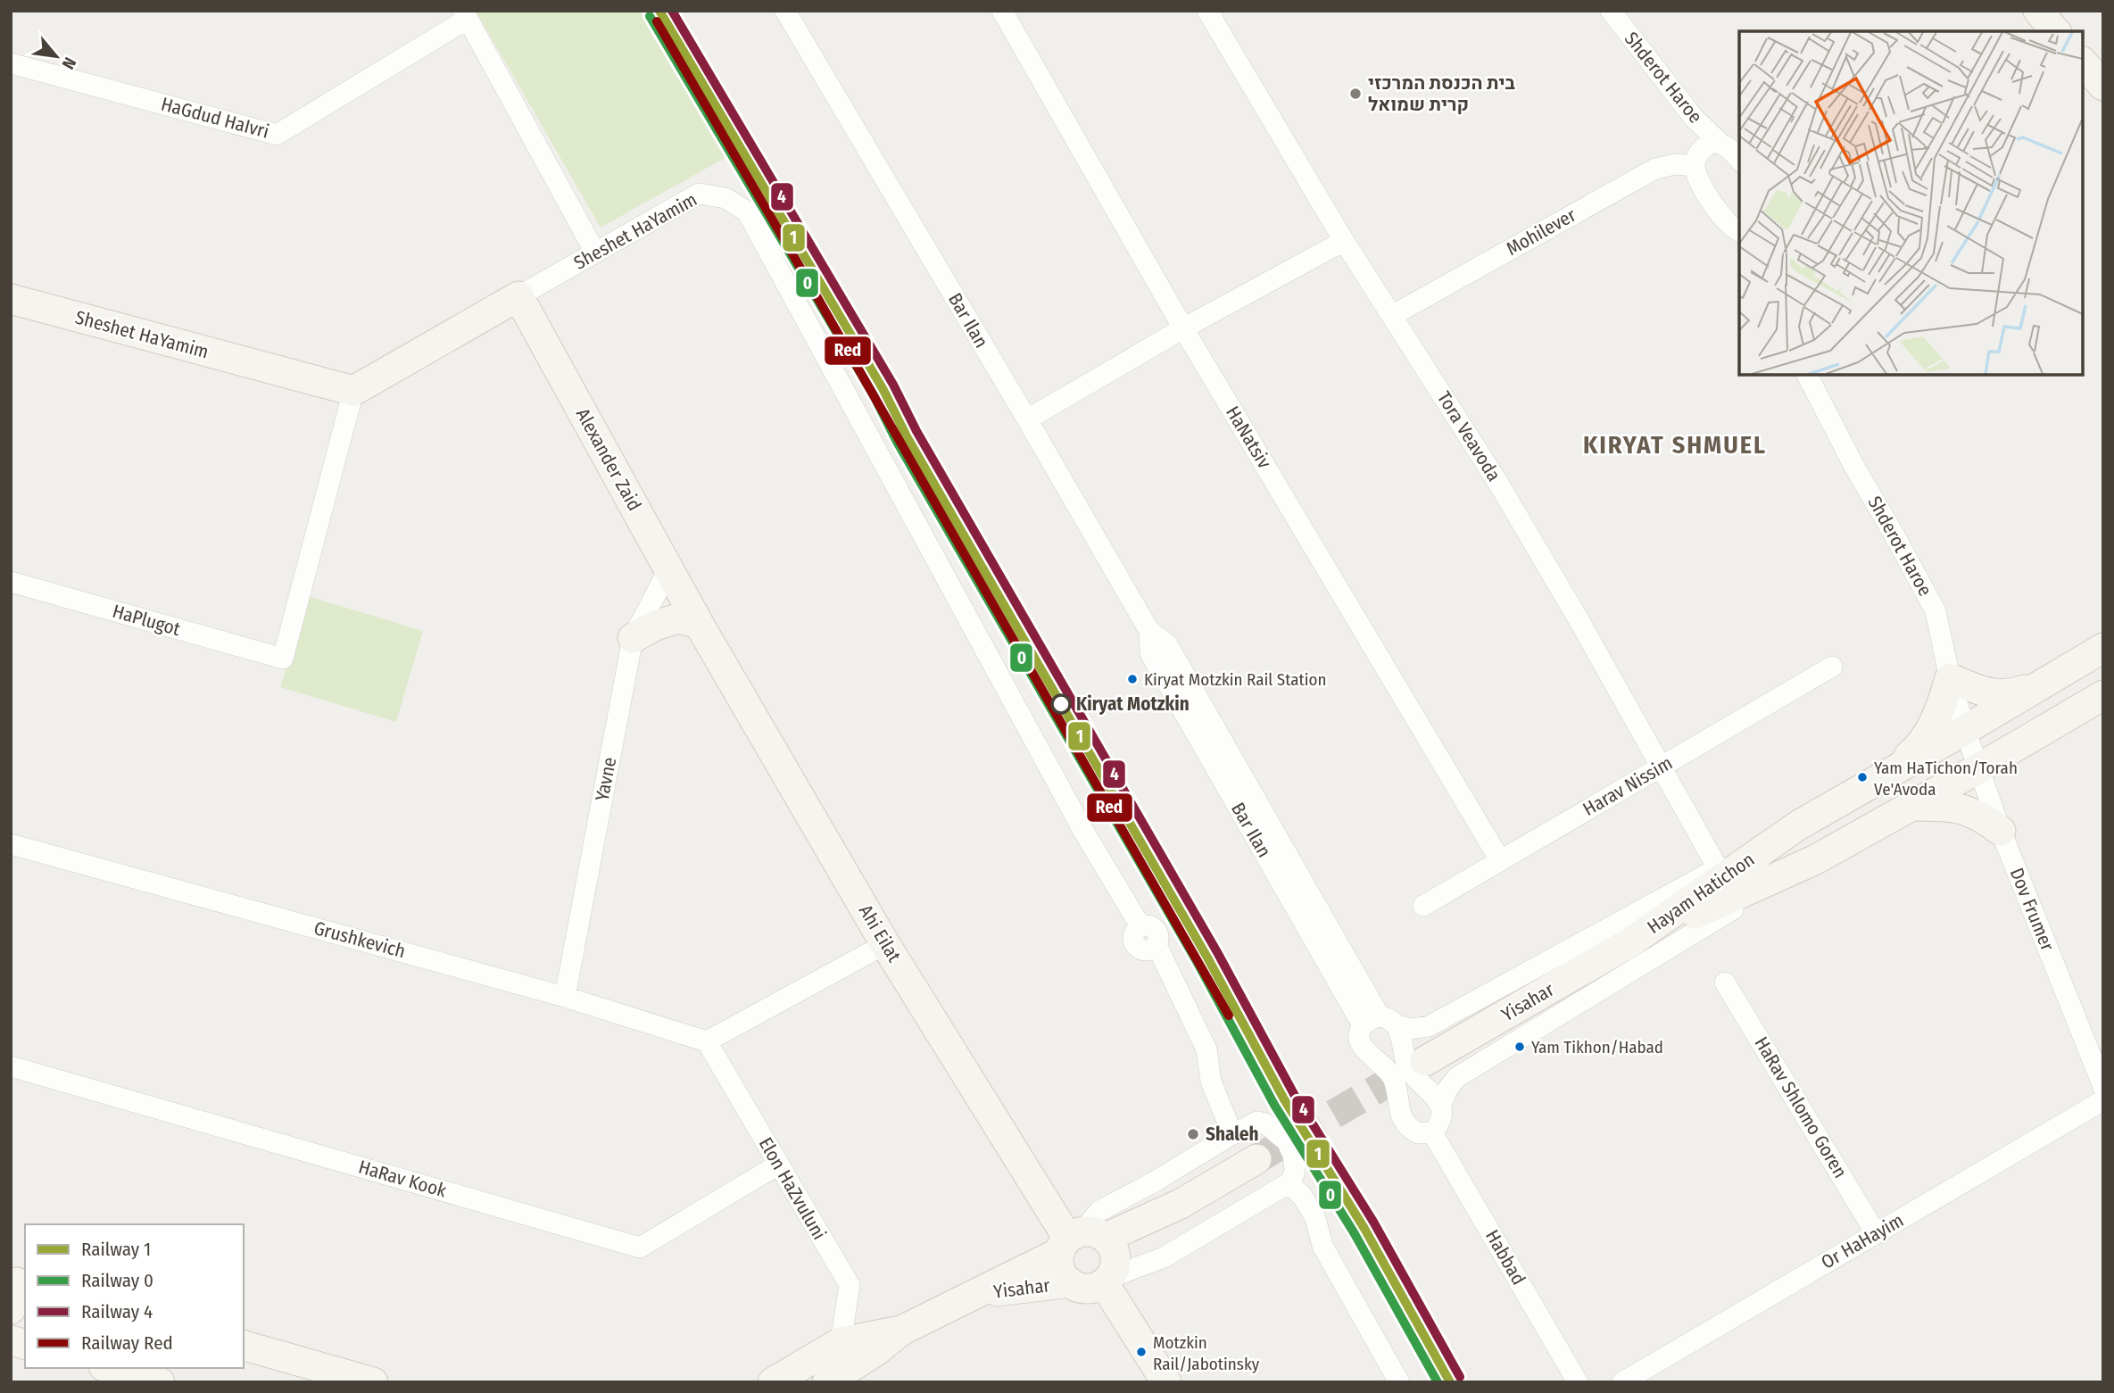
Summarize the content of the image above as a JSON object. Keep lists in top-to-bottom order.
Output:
{
  "streets": {
    "street": [
      "Shderot Haroe",
      "HaGdud HaIvri",
      "Sheshet HaYamim",
      "Mohilever",
      "Bar Ilan",
      "Tora Veavoda",
      "HaNatsiv",
      "Alexander Zaid",
      "HaPlugot",
      "Yavne",
      "Harav Nissim",
      "Hayam Hatichon",
      "Dov Frumer",
      "Ahi Eilat",
      "Grushkevich",
      "Yisahar",
      "HaRav Shlomo Goren",
      "HaRav Kook",
      "Elon HaZvuluni",
      "Or HaHayim",
      "Habbad"
    ]
  },
  "crossings": [
    ["Shderot Haroe", "Hayam Hatichon"],
    ["Shderot Haroe", "Dov Frumer"],
    ["Sheshet HaYamim", "Alexander Zaid"],
    ["Sheshet HaYamim", "HaPlugot"],
    ["Mohilever", "Tora Veavoda"],
    ["Tora Veavoda", "Harav Nissim"],
    ["HaNatsiv", "Harav Nissim"],
    ["Alexander Zaid", "Yavne"],
    ["Alexander Zaid", "Ahi Eilat"],
    ["Yavne", "Grushkevich"],
    ["Hayam Hatichon", "Dov Frumer"],
    ["Hayam Hatichon", "Yisahar"],
    ["Ahi Eilat", "Yisahar"],
    ["Grushkevich", "Elon HaZvuluni"],
    ["Yisahar", "Elon HaZvuluni"],
    ["HaRav Shlomo Goren", "Or HaHayim"],
    ["HaRav Kook", "Elon HaZvuluni"]
  ],
  "districts": ["KIRYAT SHMUEL"],
  "places": [
    "בית הכנסת המרכזי קרית שמואל",
    "Kiryat Motzkin Rail Station",
    "Kiryat Motzkin",
    "Yam HaTichon/Torah Ve'Avoda",
    "Yam Tikhon/Habad",
    "Shaleh",
    "Motzkin Rail/Jabotinsky"
  ],
  "lines": [
    "rail line 1",
    "rail line 4",
    "rail line 0",
    "rail line Red"
  ],
  "legend": [
    "Railway 1",
    "Railway 0",
    "Railway 4",
    "Railway Red"
  ],
  "north": "bottom right"
}
